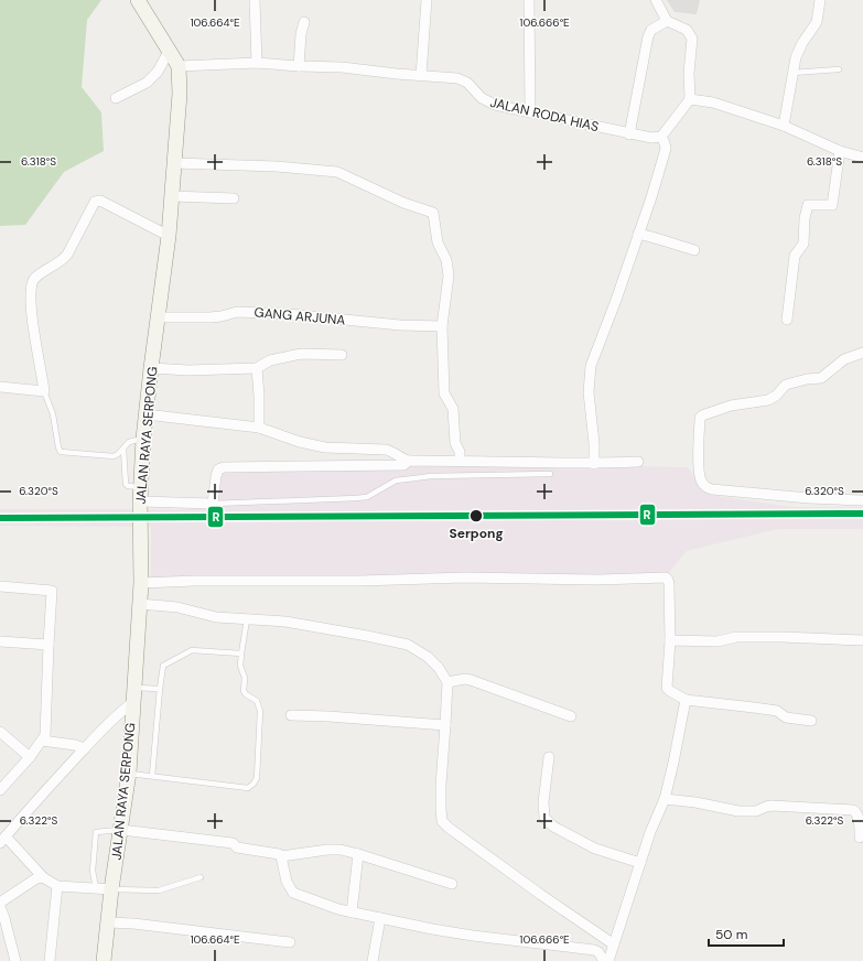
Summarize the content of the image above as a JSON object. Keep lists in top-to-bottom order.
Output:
{
  "streets": {
    "main road": ["JALAN RAYA SERPONG"],
    "street": ["JALAN RODA HIAS", "GANG ARJUNA"]
  },
  "crossings": [
    ["JALAN RODA HIAS", "JALAN RAYA SERPONG"],
    ["GANG ARJUNA", "JALAN RAYA SERPONG"]
  ],
  "places": ["Serpong"],
  "lines": ["transit line R"],
  "scale_bar": "50 m",
  "coordinates": [
    "106.664°E",
    "106.666°E",
    "6.318°S",
    "6.320°S",
    "6.322°S"
  ]
}
